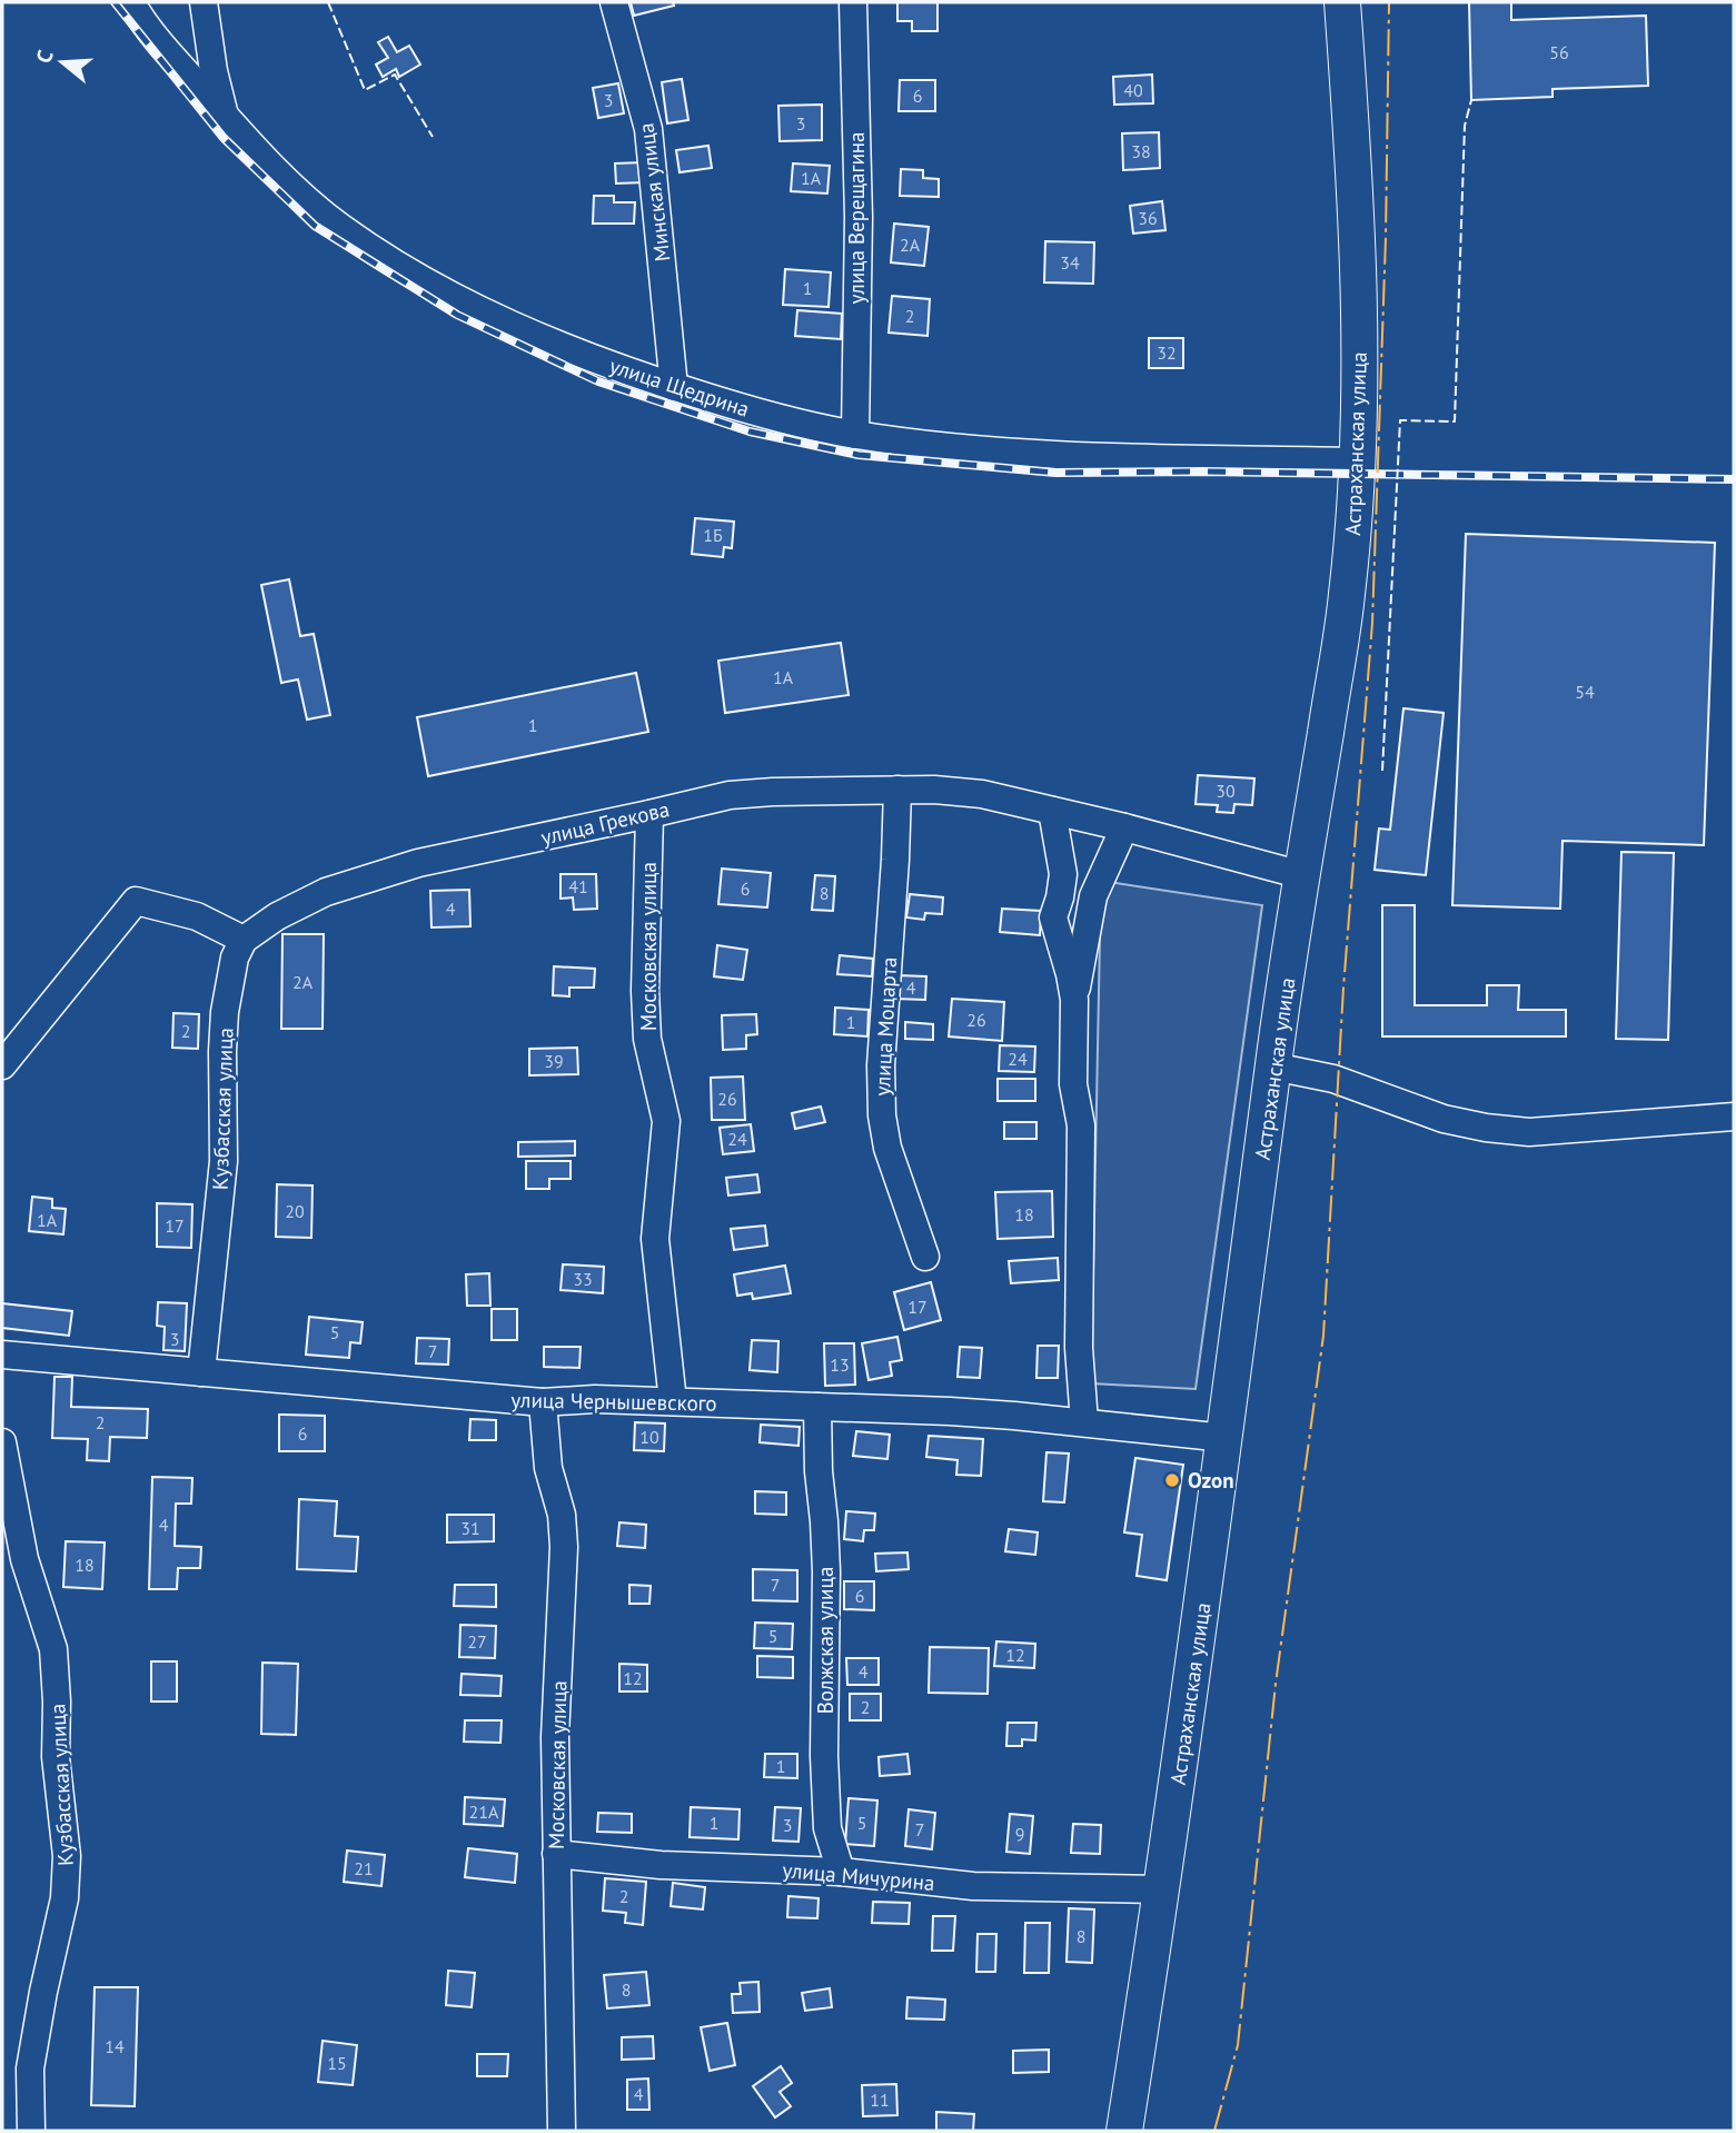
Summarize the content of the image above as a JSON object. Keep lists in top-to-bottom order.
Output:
{
  "streets": {
    "main road": ["Астраханская улица"],
    "street": [
      "Минская улица",
      "улица Верещагина",
      "улица Щедрина",
      "улица Грекова",
      "Московская улица",
      "улица Моцарта",
      "Кузбасская улица",
      "улица Чернышевского",
      "Волжская улица",
      "улица Мичурина"
    ]
  },
  "crossings": [
    ["Минская улица", "улица Щедрина"],
    ["улица Верещагина", "улица Щедрина"],
    ["улица Щедрина", "Астраханская улица"],
    ["Астраханская улица", "улица Грекова"],
    ["Астраханская улица", "улица Чернышевского"],
    ["Астраханская улица", "улица Мичурина"],
    ["улица Грекова", "Московская улица"],
    ["улица Грекова", "улица Моцарта"],
    ["улица Грекова", "Кузбасская улица"],
    ["Московская улица", "улица Чернышевского"],
    ["Московская улица", "улица Мичурина"],
    ["Кузбасская улица", "улица Чернышевского"],
    ["улица Чернышевского", "Волжская улица"],
    ["Волжская улица", "улица Мичурина"]
  ],
  "places": ["Ozon"],
  "house_numbers": [
    "56",
    "40",
    "6",
    "3",
    "3",
    "38",
    "1А",
    "36",
    "2А",
    "34",
    "1",
    "2",
    "32",
    "1Б",
    "1А",
    "54",
    "1",
    "30",
    "41",
    "6",
    "8",
    "4",
    "2А",
    "4",
    "26",
    "1",
    "2",
    "24",
    "39",
    "26",
    "24",
    "20",
    "18",
    "1А",
    "17",
    "33",
    "17",
    "5",
    "3",
    "7",
    "13",
    "2",
    "6",
    "10",
    "4",
    "31",
    "18",
    "7",
    "6",
    "5",
    "27",
    "12",
    "4",
    "12",
    "2",
    "1",
    "21А",
    "1",
    "5",
    "3",
    "7",
    "9",
    "21",
    "2",
    "8",
    "8",
    "14",
    "15",
    "4",
    "11"
  ],
  "north": "left"
}
